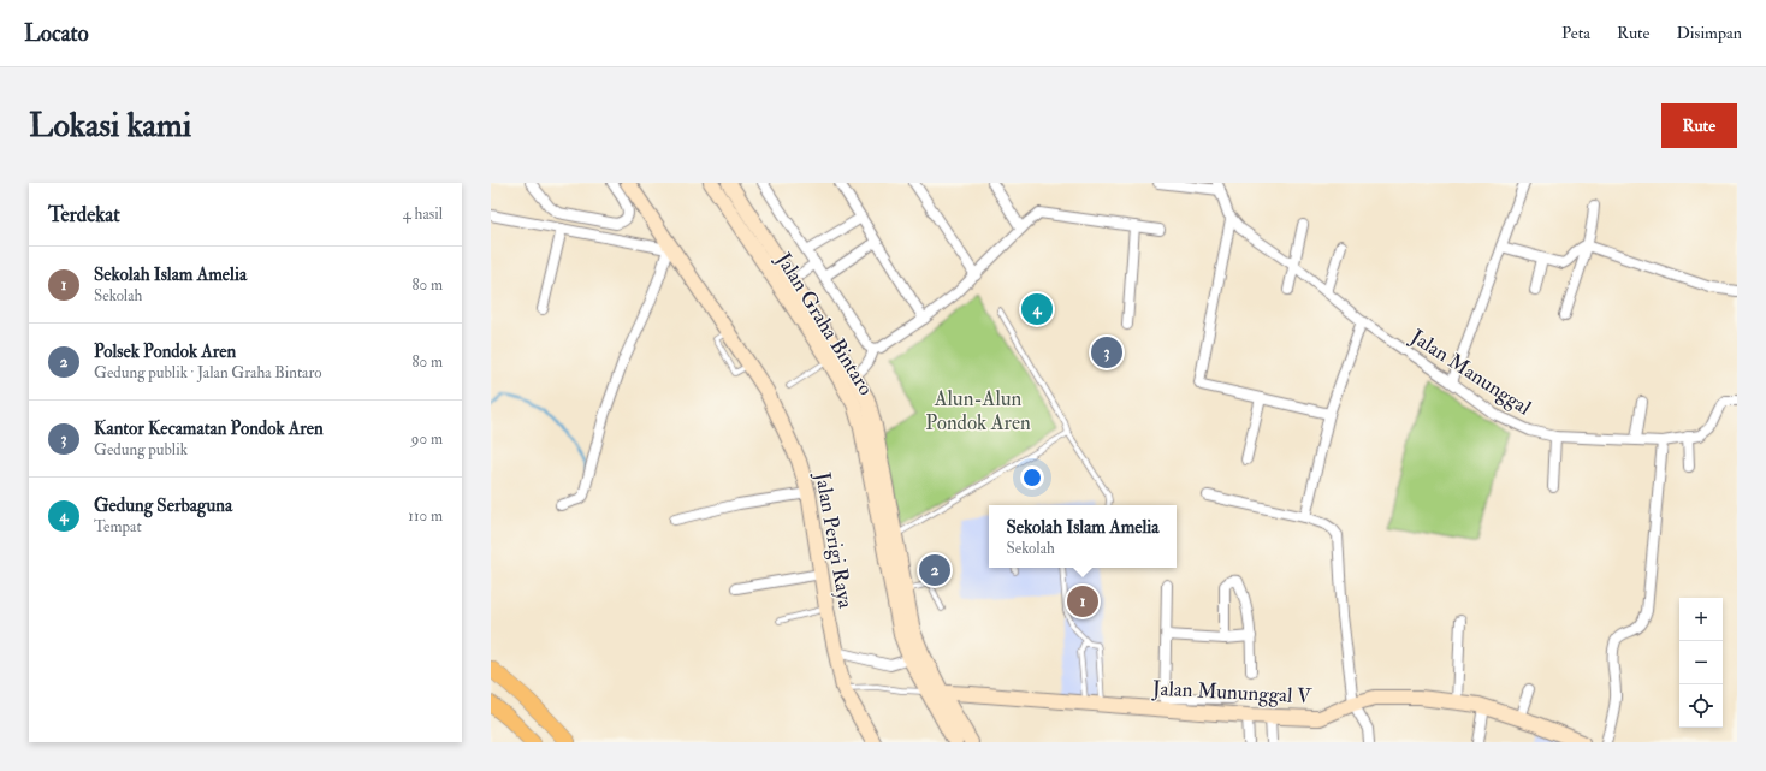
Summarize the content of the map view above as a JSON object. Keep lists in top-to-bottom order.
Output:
{
  "streets": {
    "street": [
      "Jalan Graha Bintaro",
      "Jalan Manunggal",
      "Jalan Perigi Raya",
      "Jalan Mununggal V"
    ]
  },
  "crossings": [
    ["Jalan Graha Bintaro", "Jalan Mununggal V"]
  ],
  "parks": ["Alun-Alun Pondok Aren"],
  "page": {
    "header": "Locato",
    "nav": ["Peta", "Rute", "Disimpan"],
    "buttons": "Rute",
    "title": "Lokasi kami",
    "heading": ["Terdekat", "4 hasil"],
    "list": [
      {
        "mark": "1",
        "name": "Sekolah Islam Amelia",
        "note": "Sekolah",
        "value": "80 m"
      },
      {
        "mark": "2",
        "name": "Polsek Pondok Aren",
        "note": "Gedung publik · Jalan Graha Bintaro",
        "value": "80 m"
      },
      {
        "mark": "3",
        "name": "Kantor Kecamatan Pondok Aren",
        "note": "Gedung publik",
        "value": "90 m"
      },
      {
        "mark": "4",
        "name": "Gedung Serbaguna",
        "note": "Tempat",
        "value": "110 m"
      }
    ],
    "pins": [
      "4",
      "3",
      "2",
      "1"
    ],
    "popup": ["Sekolah Islam Amelia", "Sekolah"],
    "map_buttons": ["+", "−"]
  }
}
